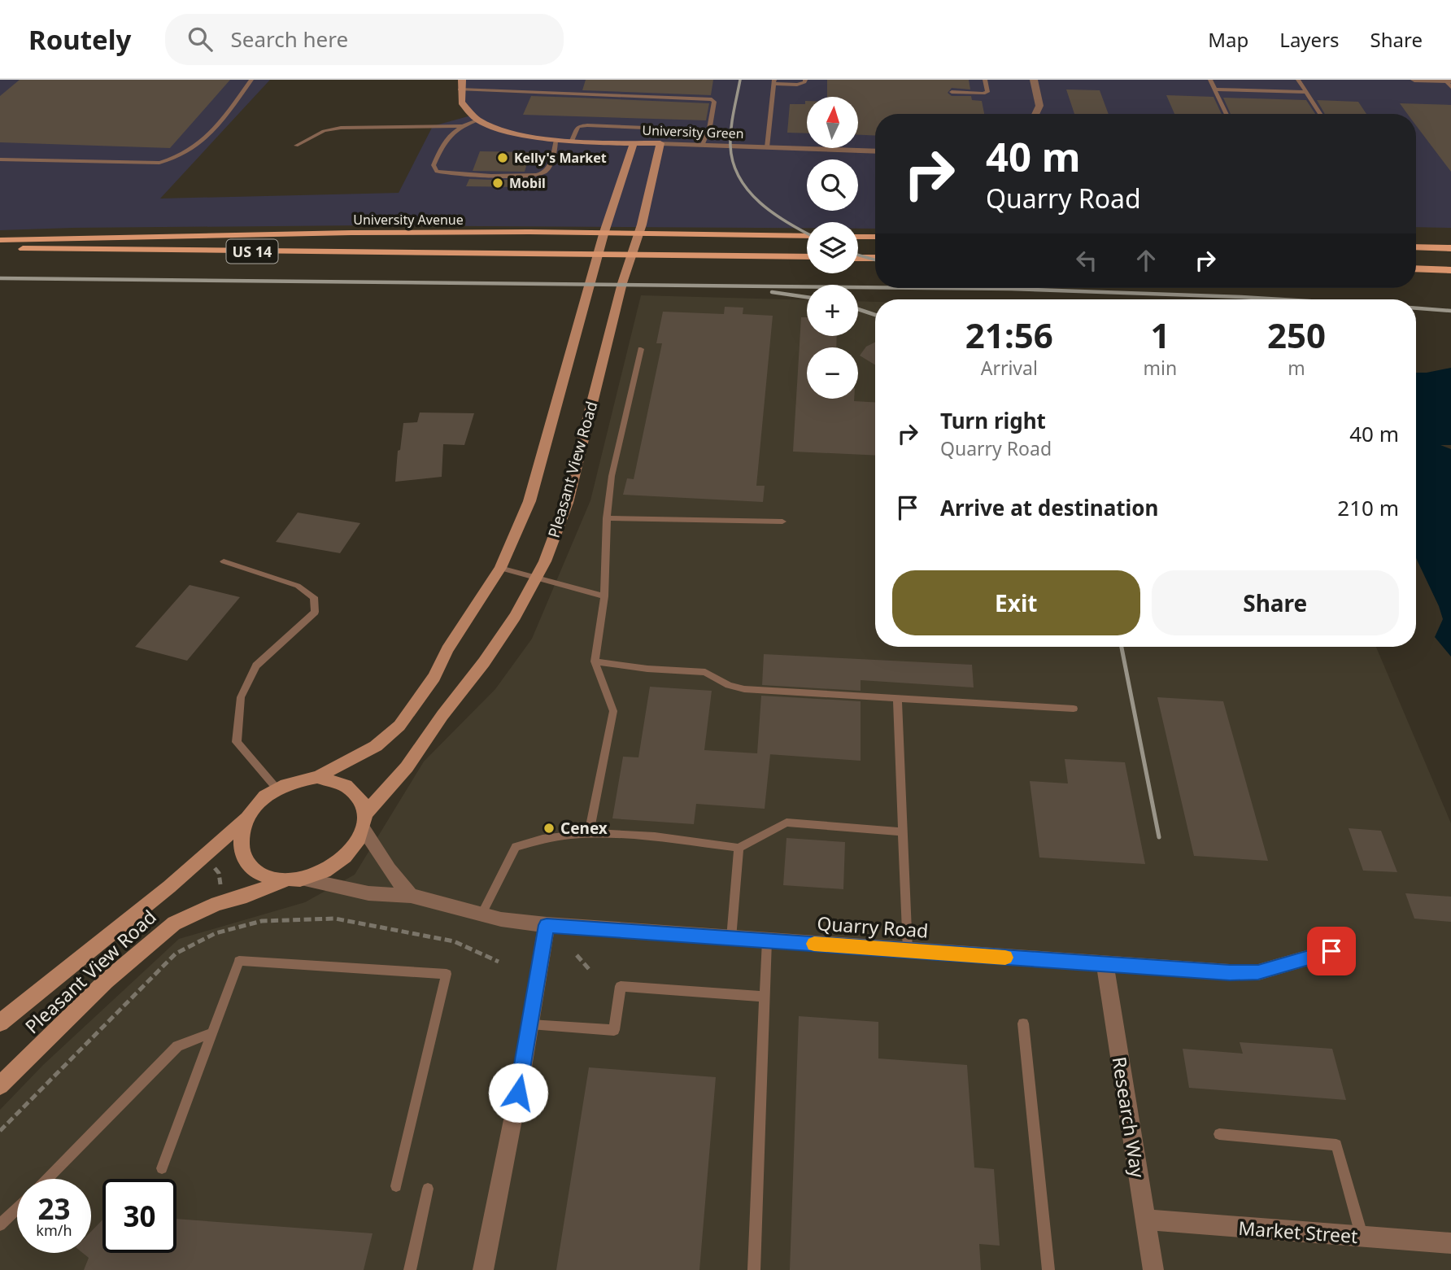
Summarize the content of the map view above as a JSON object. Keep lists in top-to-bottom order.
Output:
{
  "streets": {
    "main road": [
      "University Green",
      "University Avenue",
      "US 14",
      "Pleasant View Road"
    ],
    "street": ["Quarry Road", "Research Way", "Market Street"]
  },
  "crossings": [
    ["University Green", "Pleasant View Road"],
    ["University Avenue", "Pleasant View Road"],
    ["US 14", "Pleasant View Road"],
    ["Pleasant View Road", "Quarry Road"],
    ["Quarry Road", "Research Way"],
    ["Research Way", "Market Street"]
  ],
  "places": ["Kelly's Market", "Mobil", "Cenex"],
  "north": "top",
  "page": {
    "header": "Routely",
    "search": "Search here",
    "nav": ["Map", "Layers", "Share"],
    "map_buttons": ["+", "−"],
    "turn": ["40 m", "Quarry Road"],
    "eta": [
      "21:56",
      "Arrival",
      "1",
      "min",
      "250",
      "m"
    ],
    "list": [
      {
        "name": "Turn right",
        "note": "Quarry Road",
        "value": "40 m"
      },
      {
        "name": "Arrive at destination",
        "value": "210 m"
      }
    ],
    "buttons": ["Exit", "Share"],
    "speed": "23 km/h",
    "limit": "30"
  }
}
